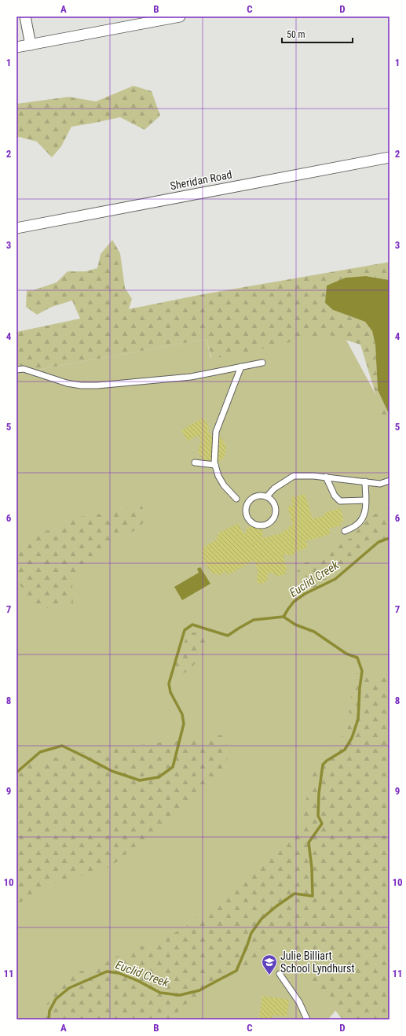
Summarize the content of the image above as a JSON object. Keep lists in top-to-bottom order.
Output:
{
  "streets": {
    "street": ["Sheridan Road"]
  },
  "water": ["Euclid Creek"],
  "places": {
    "school or university": ["Julie Billiart School Lyndhurst"]
  },
  "scale_bar": "50 m",
  "grid": {
    "columns": [
      "A",
      "B",
      "C",
      "D"
    ],
    "rows": [
      "1",
      "2",
      "3",
      "4",
      "5",
      "6",
      "7",
      "8",
      "9",
      "10",
      "11"
    ]
  }
}
